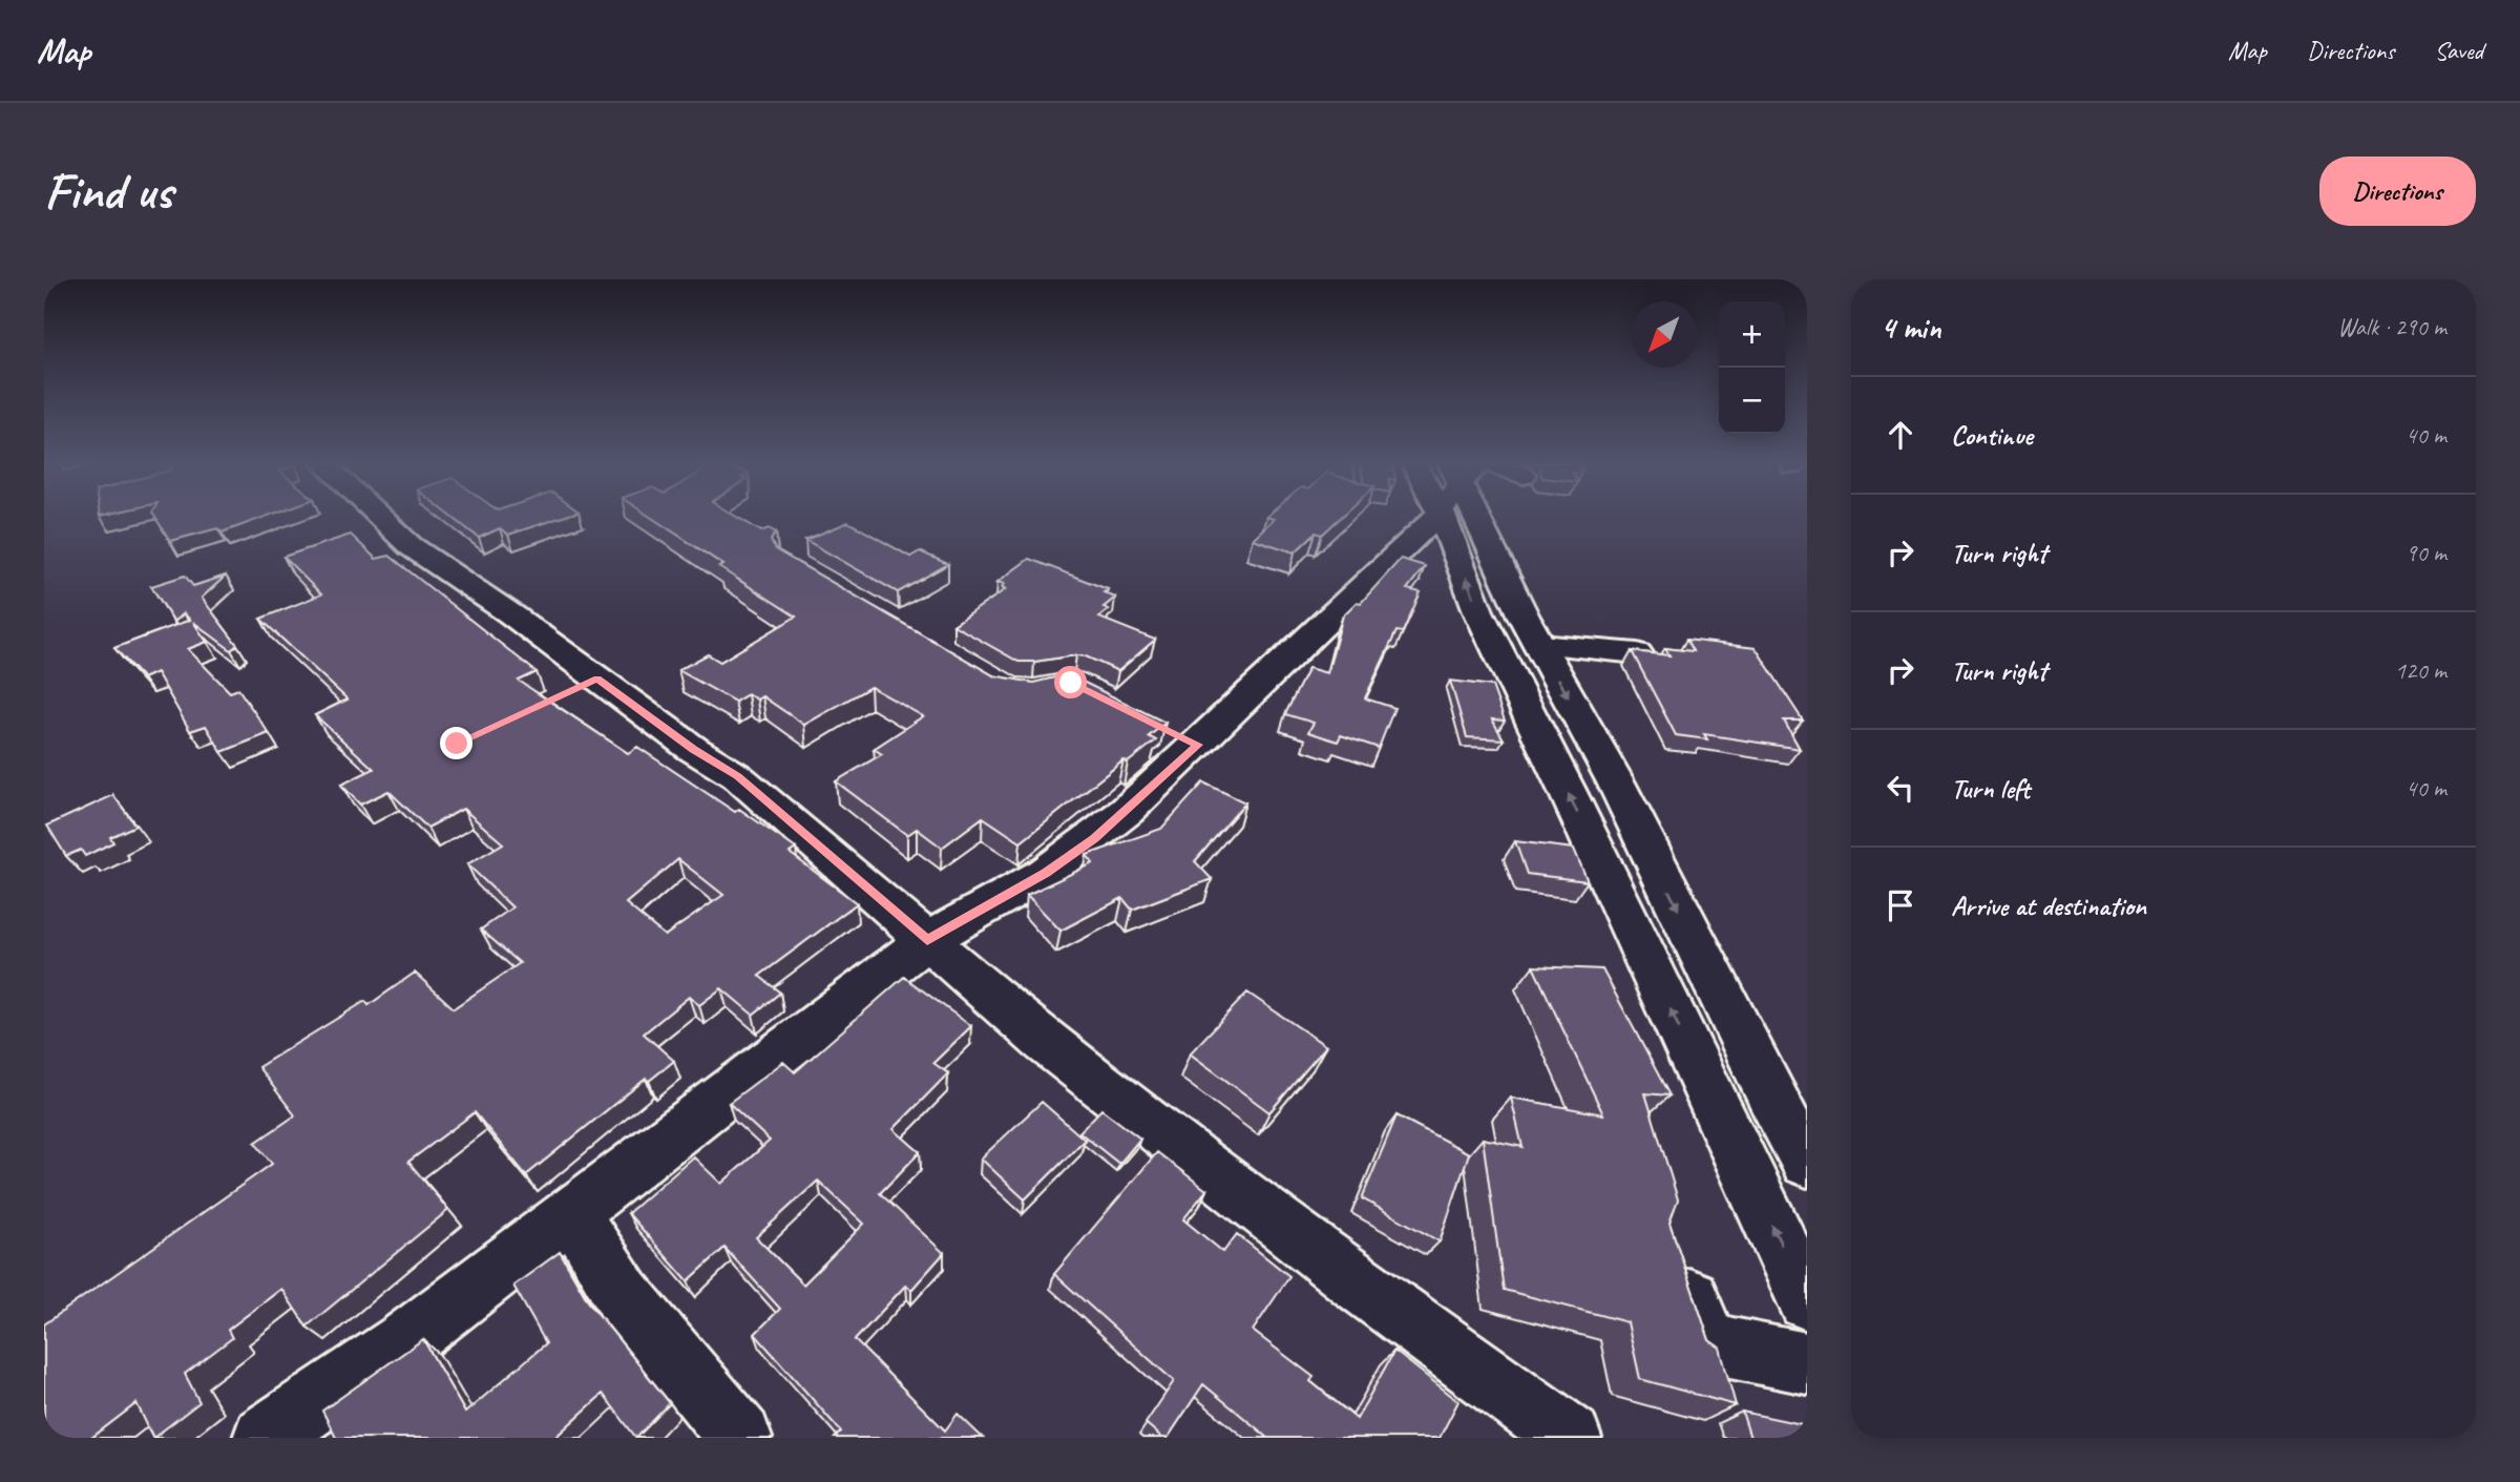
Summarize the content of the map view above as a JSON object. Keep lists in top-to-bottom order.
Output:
{
  "north": "bottom left",
  "page": {
    "header": "Map",
    "nav": ["Map", "Directions", "Saved"],
    "buttons": "Directions",
    "title": "Find us",
    "heading": ["4 min", "Walk · 290 m"],
    "map_buttons": ["+", "−"],
    "list": [
      ["Continue", "40 m"],
      ["Turn right", "90 m"],
      ["Turn right", "120 m"],
      ["Turn left", "40 m"],
      "Arrive at destination"
    ]
  }
}
